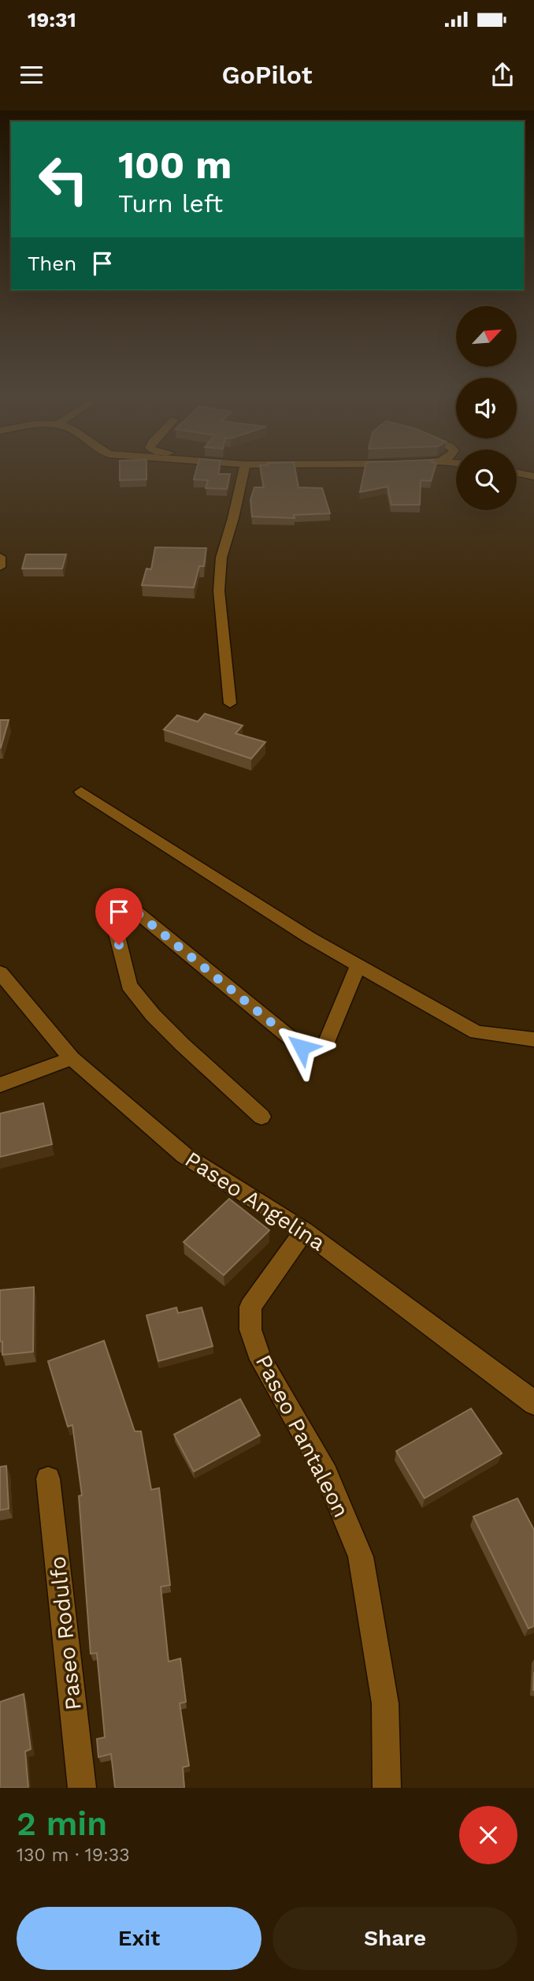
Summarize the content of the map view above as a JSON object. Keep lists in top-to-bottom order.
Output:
{
  "streets": {
    "street": ["Paseo Angelina", "Paseo Pantaleon", "Paseo Rodulfo"]
  },
  "crossings": [
    ["Paseo Angelina", "Paseo Pantaleon"]
  ],
  "north": "top right",
  "page": {
    "status": "19:31",
    "header": "GoPilot",
    "turn": ["100 m", "Turn left"],
    "then": "Then",
    "heading": ["2 min", "130 m · 19:33"],
    "buttons": ["Exit", "Share"]
  }
}
